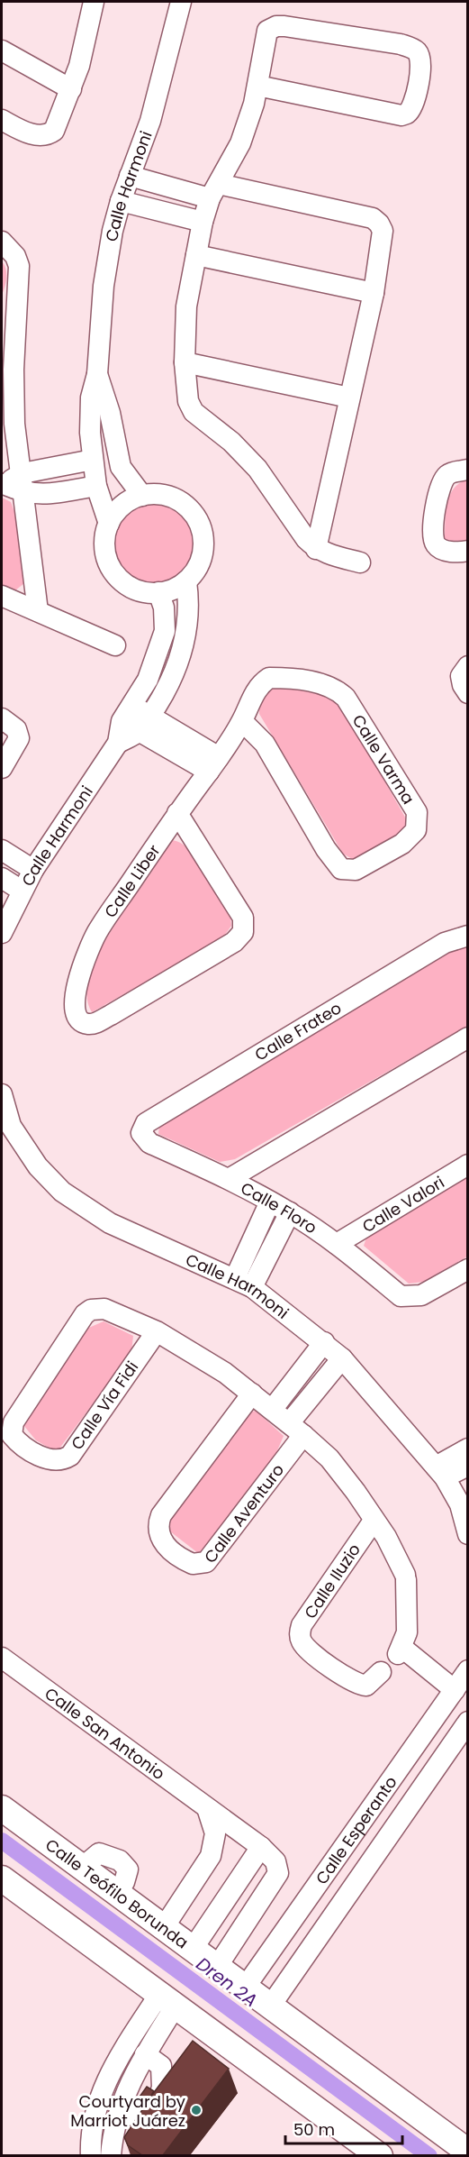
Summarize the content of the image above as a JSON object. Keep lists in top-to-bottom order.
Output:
{
  "streets": {
    "main road": ["Calle Teófilo Borunda"],
    "street": [
      "Calle Harmoni",
      "Calle Varma",
      "Calle Liber",
      "Calle Frateo",
      "Calle Valori",
      "Calle Floro",
      "Calle Vía Fidi",
      "Calle Aventuro",
      "Calle Iluzio",
      "Calle San Antonio",
      "Calle Esperanto"
    ]
  },
  "crossings": [
    ["Calle Varma", "Calle Liber"],
    ["Calle Frateo", "Calle Floro"],
    ["Calle Valori", "Calle Floro"],
    ["Calle San Antonio", "Calle Teófilo Borunda"],
    ["Calle Esperanto", "Calle Teófilo Borunda"]
  ],
  "water": ["Dren 2A"],
  "places": ["Courtyard by Marriot Juárez"],
  "scale_bar": "50 m"
}
